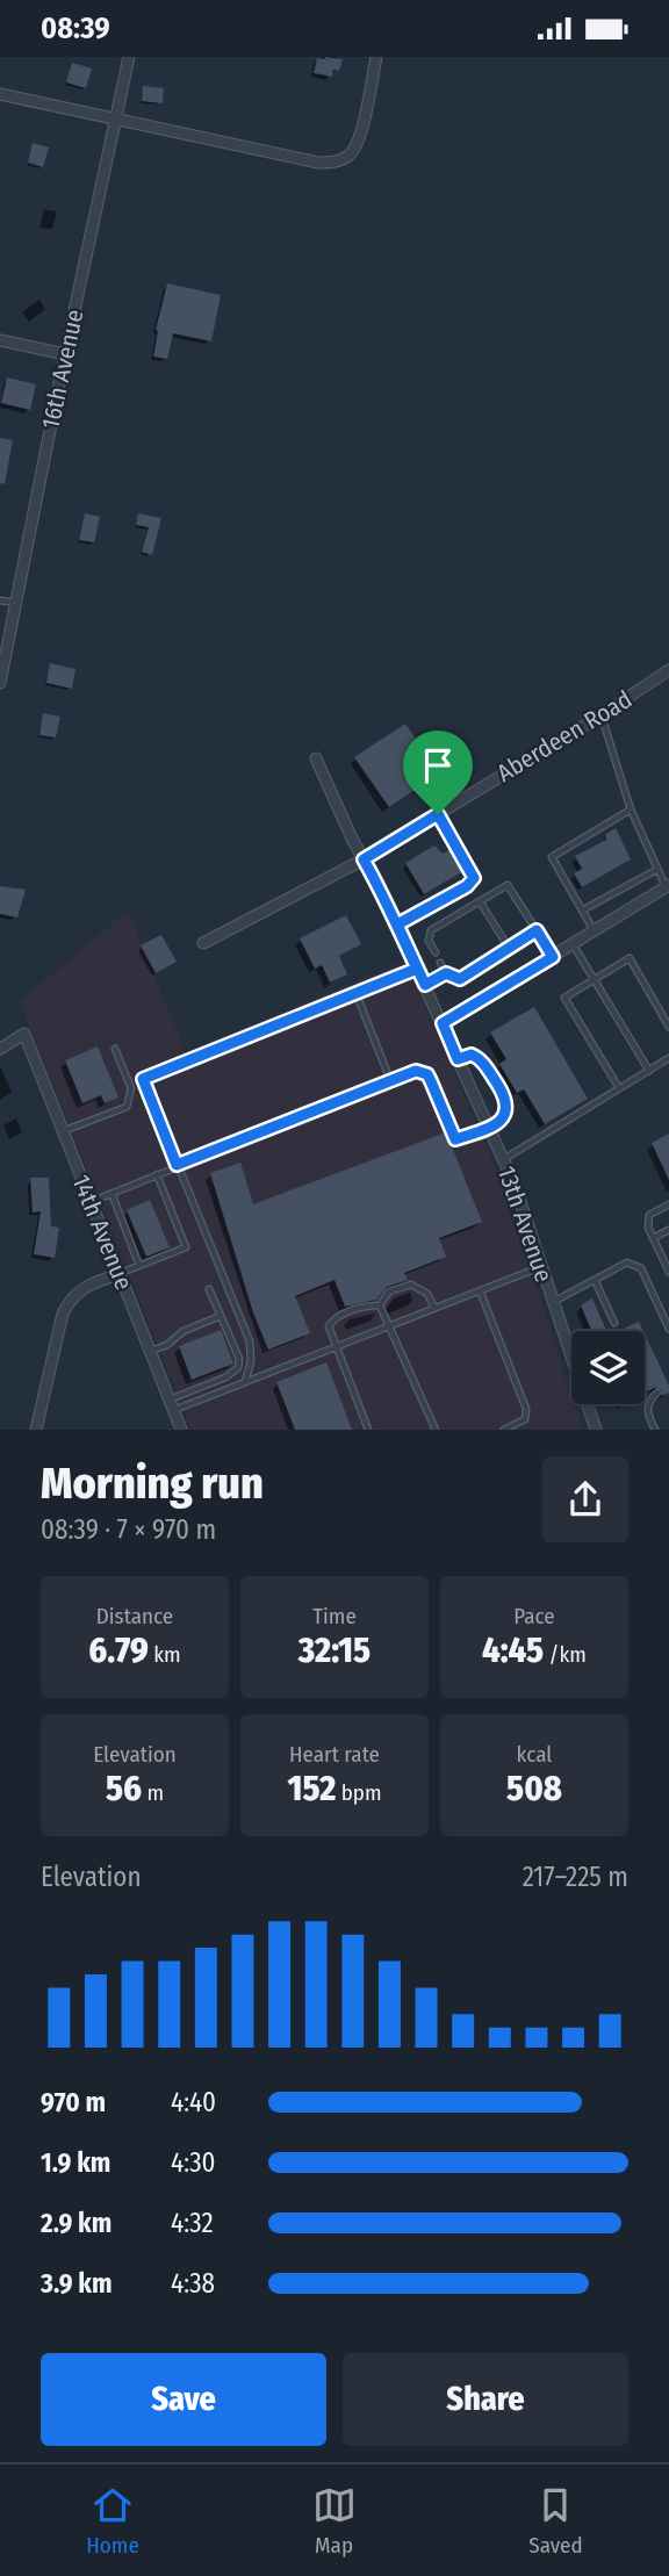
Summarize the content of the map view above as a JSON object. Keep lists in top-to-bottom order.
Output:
{
  "streets": {
    "street": [
      "16th Avenue",
      "Aberdeen Road",
      "13th Avenue",
      "14th Avenue"
    ]
  },
  "crossings": [
    ["Aberdeen Road", "13th Avenue"]
  ],
  "page": {
    "status": "08:39",
    "heading": ["Morning run", "08:39 · 7 × 970 m"],
    "stats": [
      ["Distance", "6.79 km"],
      ["Time", "32:15"],
      ["Pace", "4:45 /km"],
      ["Elevation", "56 m"],
      ["Heart rate", "152 bpm"],
      ["kcal", "508"]
    ],
    "chart": ["Elevation", "217–225 m"],
    "list": [
      {
        "name": "970 m",
        "note": "4:40"
      },
      {
        "name": "1.9 km",
        "note": "4:30"
      },
      {
        "name": "2.9 km",
        "note": "4:32"
      },
      {
        "name": "3.9 km",
        "note": "4:38"
      }
    ],
    "buttons": ["Save", "Share"],
    "tabs": ["Home", "Map", "Saved"]
  }
}
